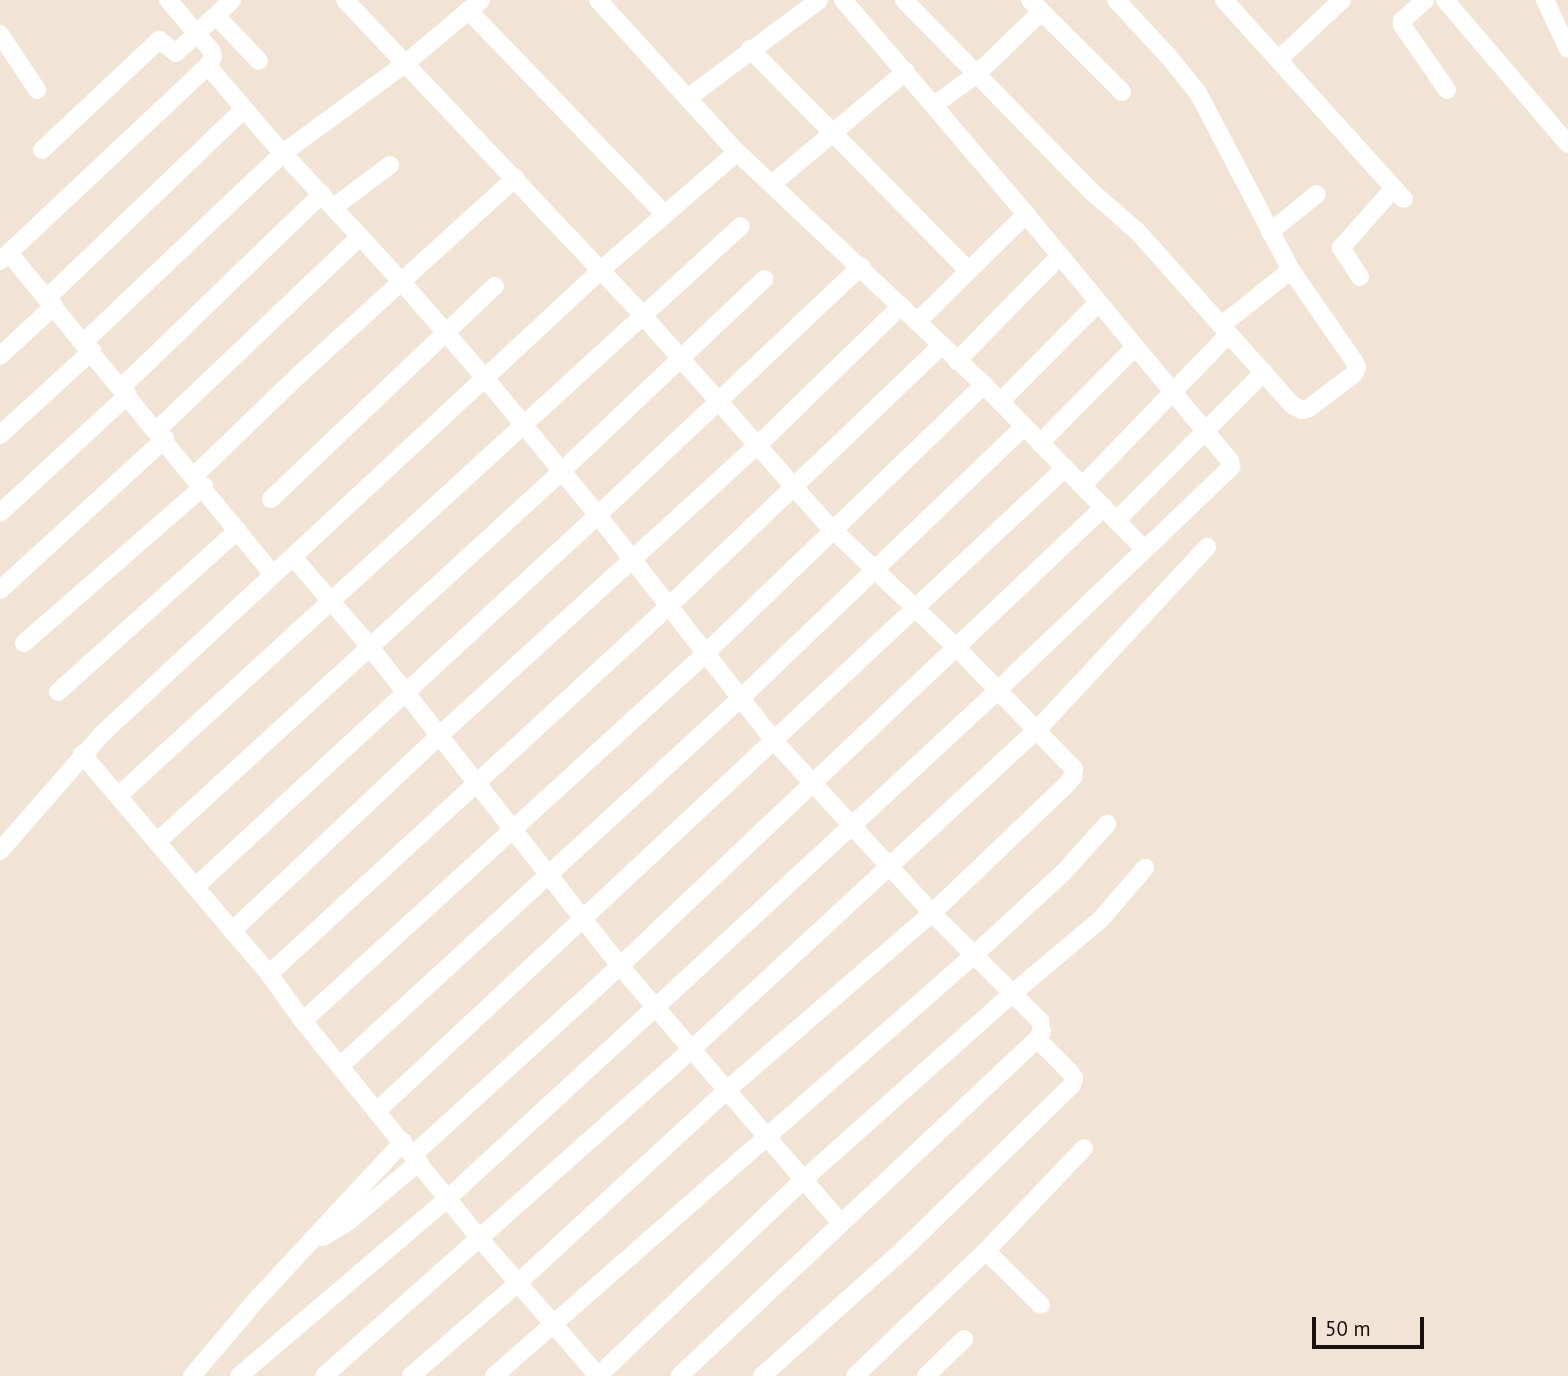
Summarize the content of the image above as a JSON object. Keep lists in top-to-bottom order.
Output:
{
  "scale_bar": "50 m"
}
